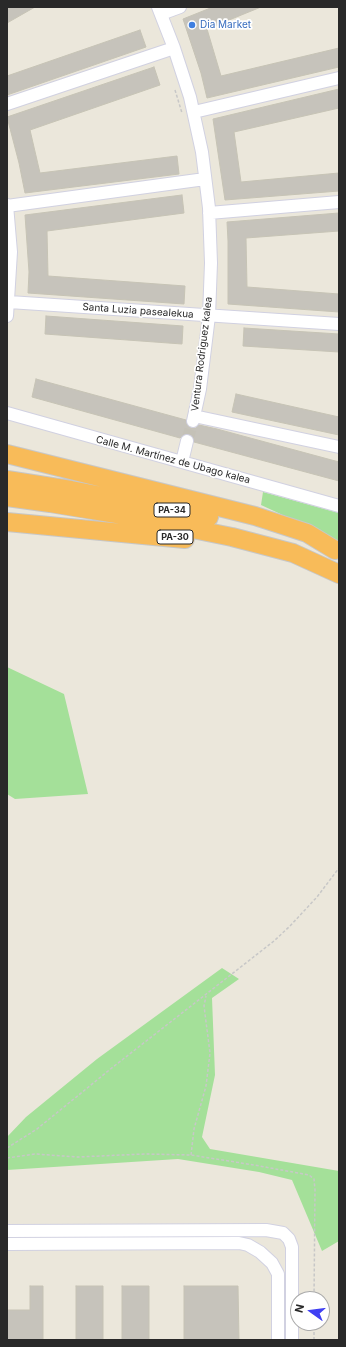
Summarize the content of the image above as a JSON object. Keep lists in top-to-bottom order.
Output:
{
  "streets": {
    "highway": ["PA-34", "PA-30"],
    "street": ["Santa Luzia pasealekua", "Ventura Rodriguez kalea", "Calle M. Martínez de Ubago kalea"]
  },
  "crossings": [
    ["Santa Luzia pasealekua", "Ventura Rodriguez kalea"],
    ["PA-34", "PA-30"]
  ],
  "places": ["Dia Market"],
  "north": "left"
}
